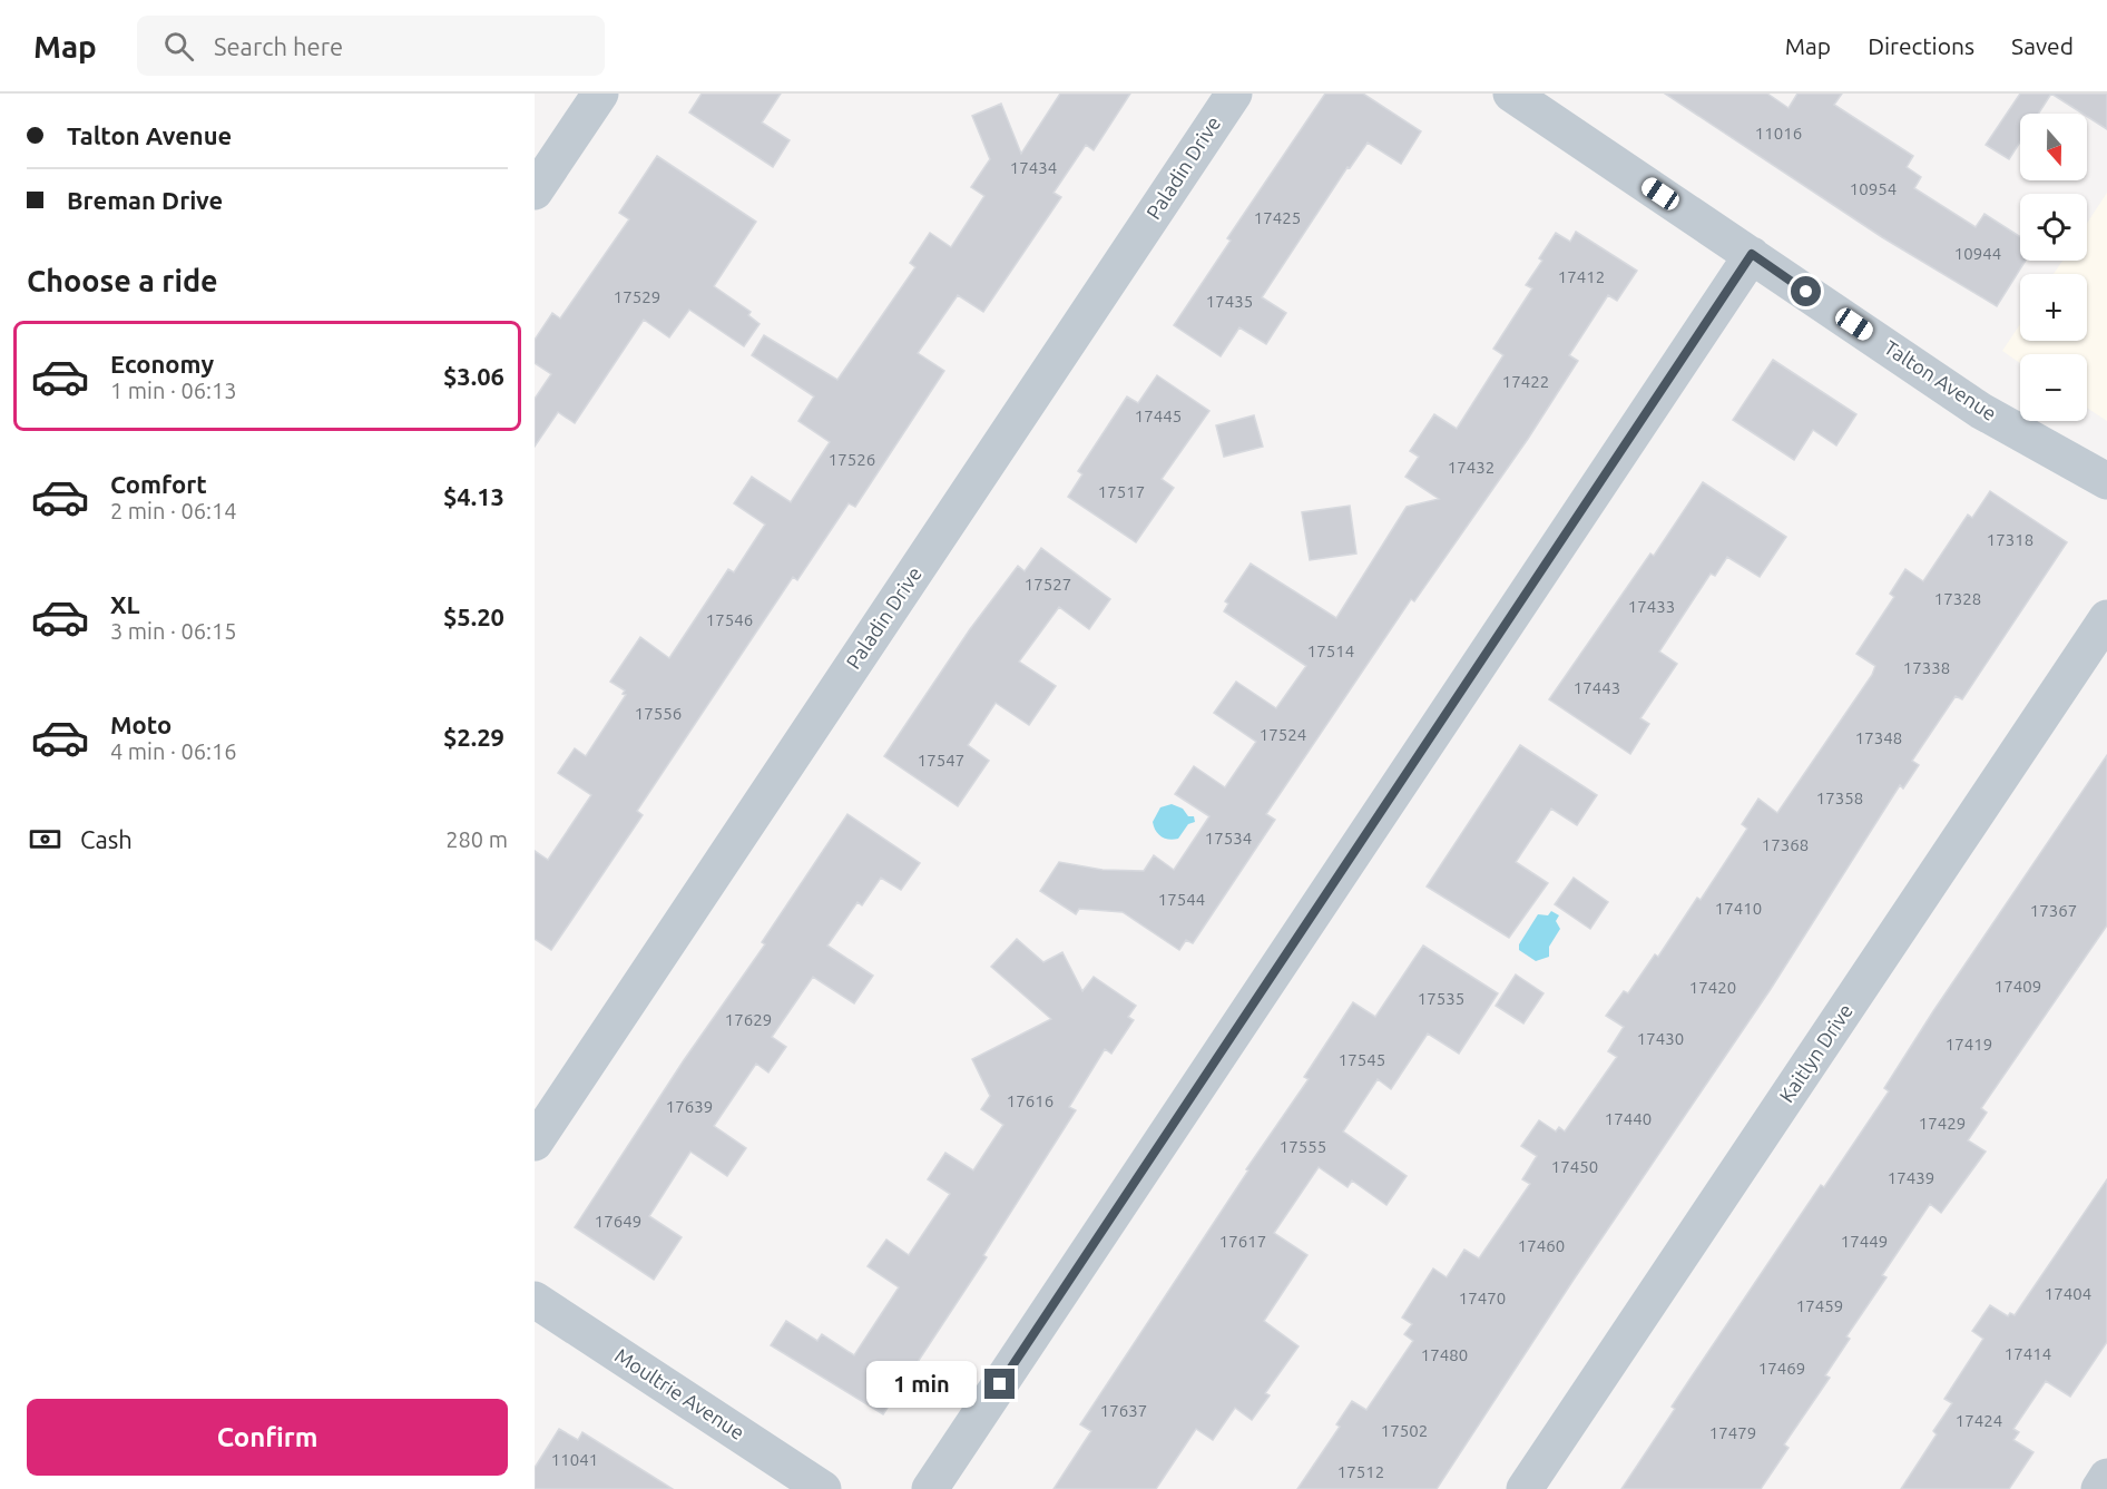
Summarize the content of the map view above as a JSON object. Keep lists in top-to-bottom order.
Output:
{
  "streets": {
    "street": [
      "Paladin Drive",
      "Talton Avenue",
      "Kaitlyn Drive",
      "Moultrie Avenue"
    ]
  },
  "house_numbers": [
    "11016",
    "17434",
    "10954",
    "17425",
    "10944",
    "17412",
    "17529",
    "17435",
    "17422",
    "17445",
    "17526",
    "17432",
    "17517",
    "17318",
    "17527",
    "17328",
    "17433",
    "17546",
    "17514",
    "17338",
    "17443",
    "17556",
    "17524",
    "17348",
    "17547",
    "17358",
    "17534",
    "17368",
    "17544",
    "17410",
    "17367",
    "17409",
    "17420",
    "17535",
    "17629",
    "17430",
    "17419",
    "17545",
    "17616",
    "17639",
    "17440",
    "17429",
    "17555",
    "17450",
    "17439",
    "17649",
    "17617",
    "17449",
    "17460",
    "17404",
    "17470",
    "17459",
    "17414",
    "17480",
    "17469",
    "17637",
    "17424",
    "17502",
    "17479",
    "11041",
    "17512"
  ],
  "north": "bottom",
  "page": {
    "header": "Map",
    "search": "Search here",
    "nav": ["Map", "Directions", "Saved"],
    "banner": ["Talton Avenue", "Breman Drive"],
    "map_buttons": ["+", "−"],
    "heading": "Choose a ride",
    "list": [
      {
        "name": "Economy",
        "note": "1 min · 06:13",
        "value": "$3.06"
      },
      {
        "name": "Comfort",
        "note": "2 min · 06:14",
        "value": "$4.13"
      },
      {
        "name": "XL",
        "note": "3 min · 06:15",
        "value": "$5.20"
      },
      {
        "name": "Moto",
        "note": "4 min · 06:16",
        "value": "$2.29"
      }
    ],
    "pay": ["Cash", "280 m"],
    "bubble": "1 min",
    "buttons": "Confirm"
  }
}
